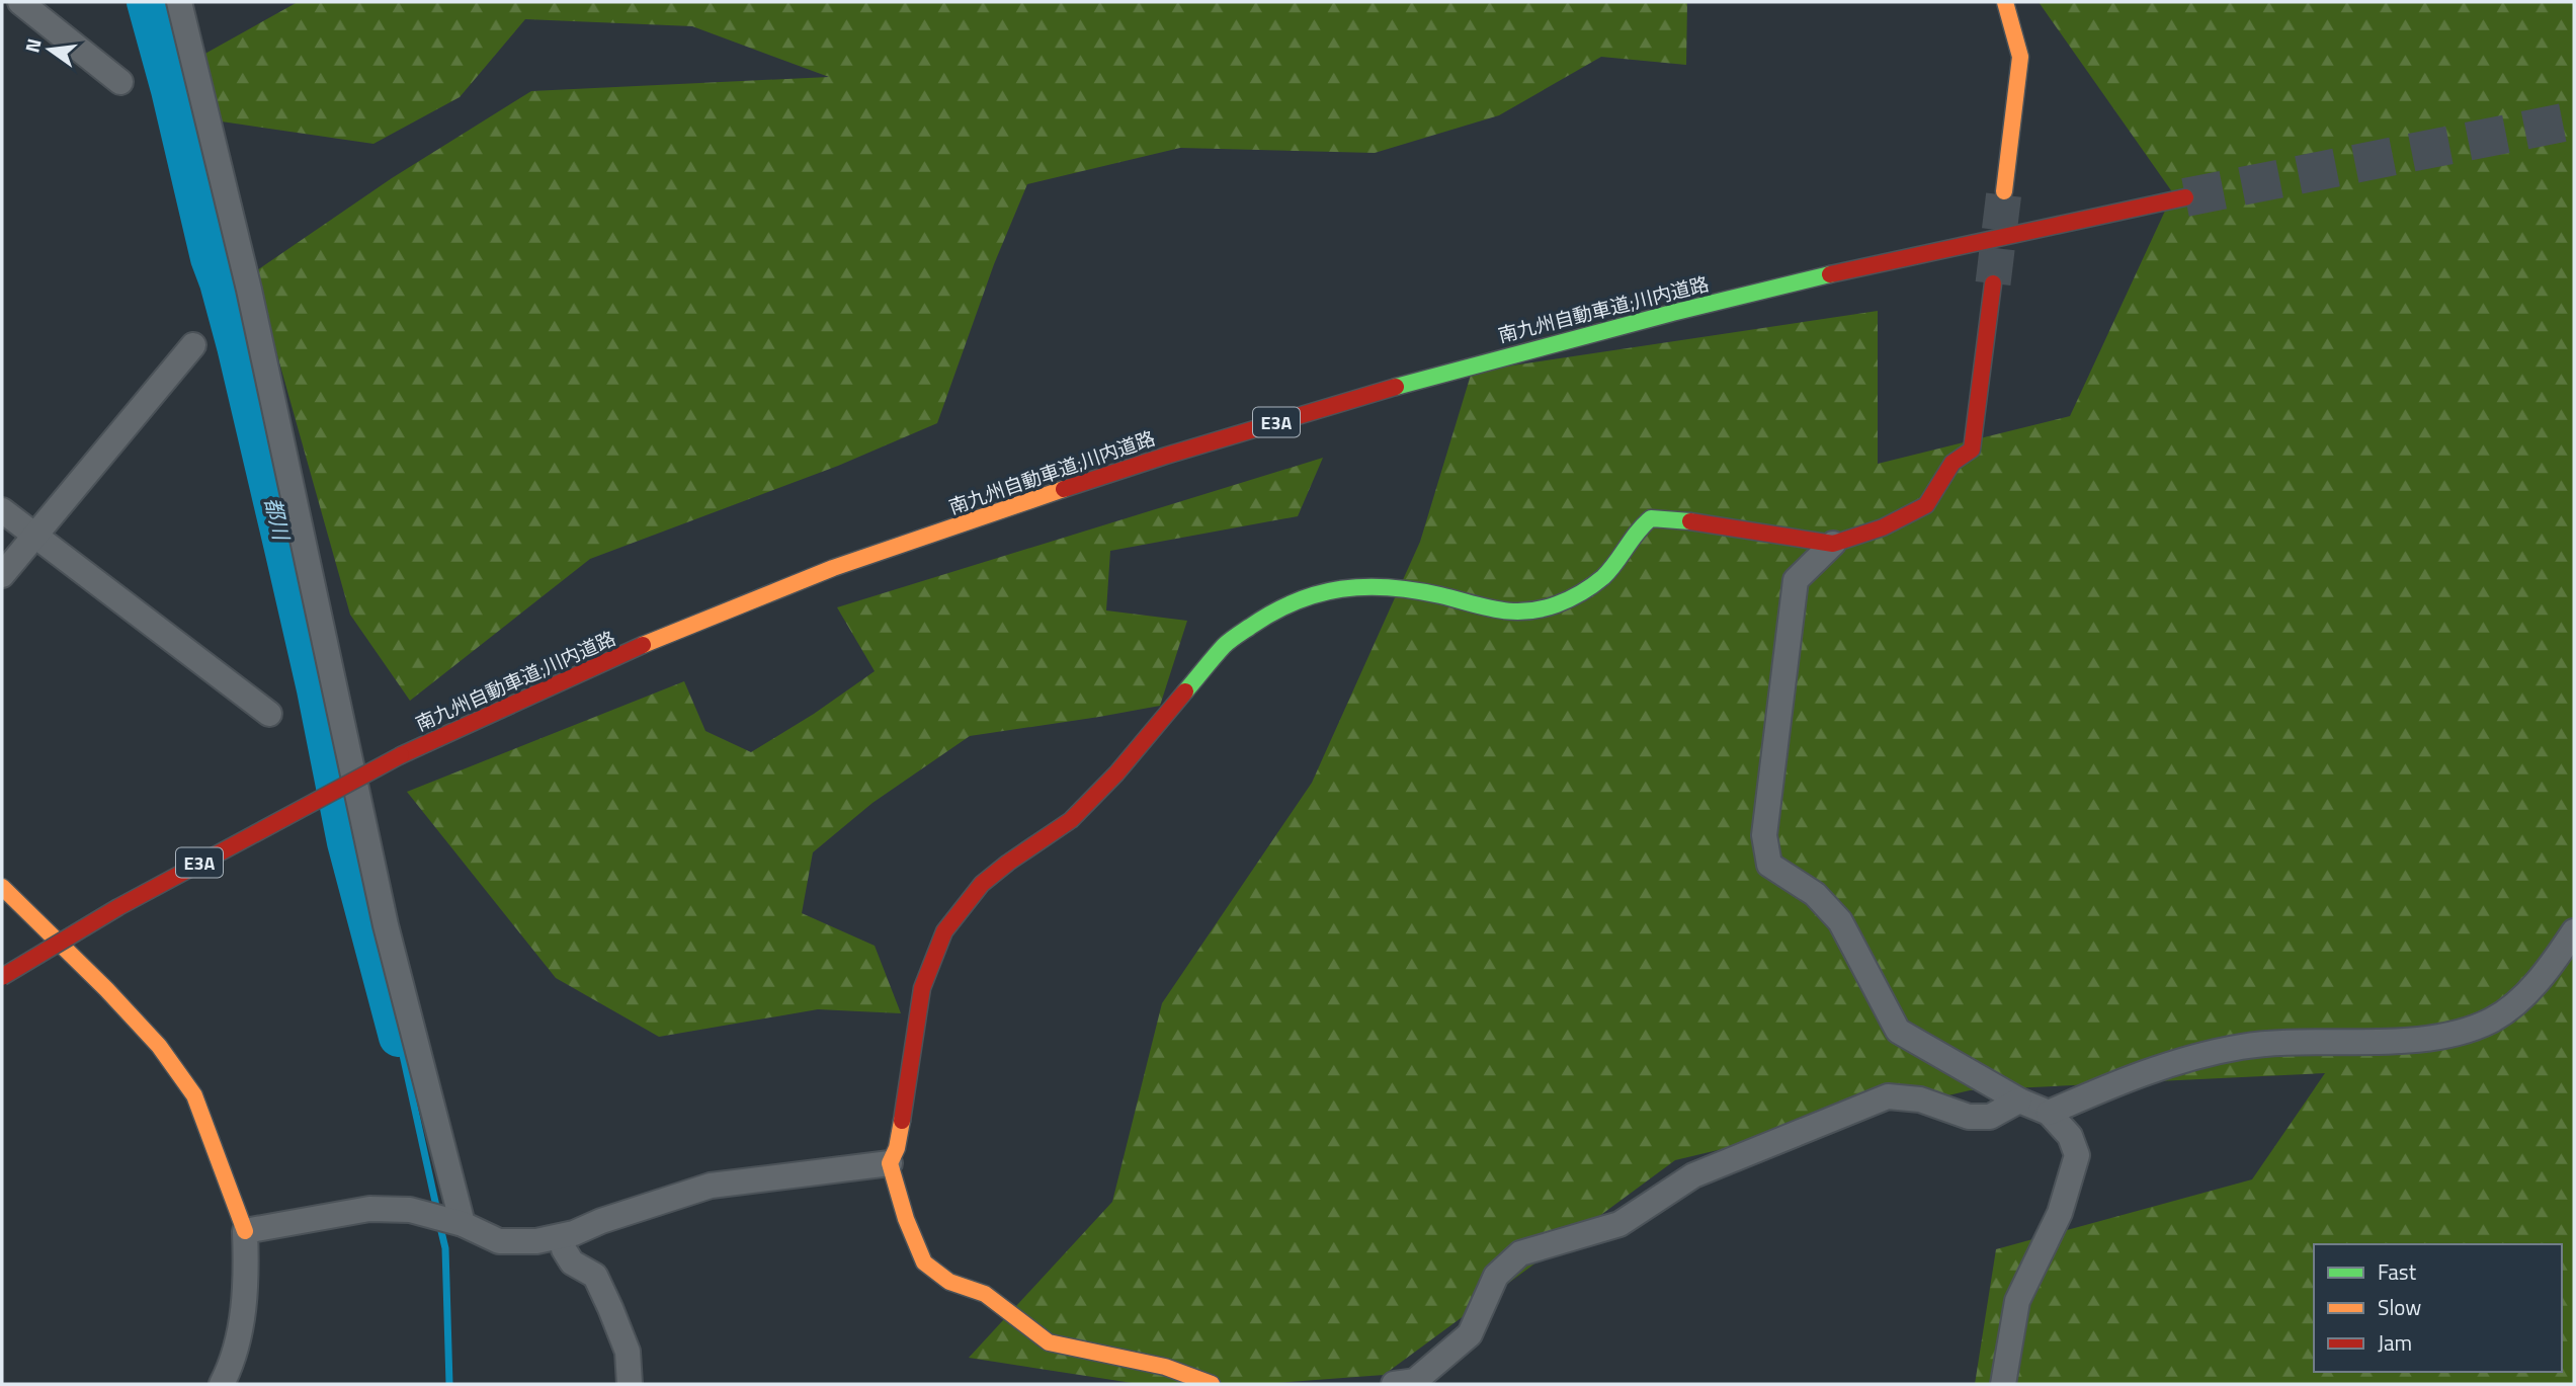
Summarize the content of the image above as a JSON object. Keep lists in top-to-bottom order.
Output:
{
  "streets": {
    "main road": ["南九州自動車道;川内道路", "E3A"]
  },
  "water": ["都川"],
  "legend": ["Fast", "Slow", "Jam"],
  "north": "left"
}
